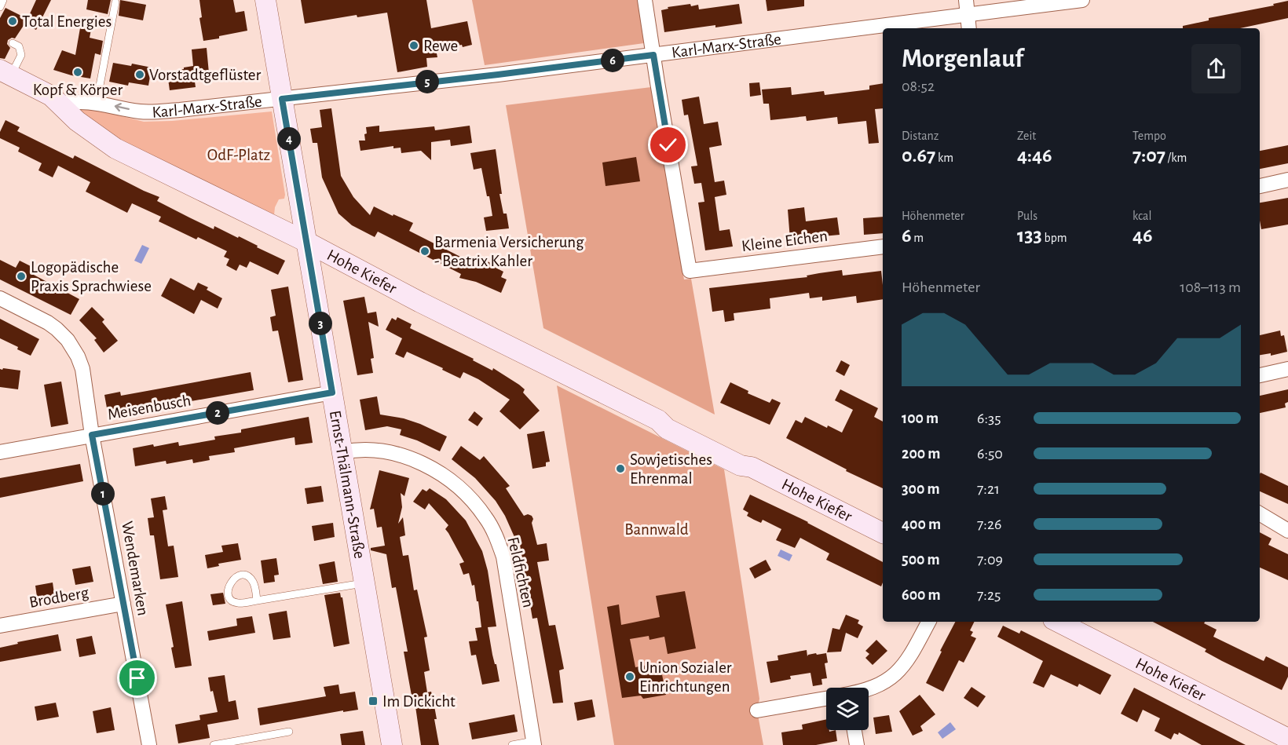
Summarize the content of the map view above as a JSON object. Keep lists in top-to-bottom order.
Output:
{
  "streets": {
    "street": [
      "Karl-Marx-Straße",
      "Kleine Eichen",
      "Hohe Kiefer",
      "Meisenbusch",
      "Ernst-Thälmann-Straße",
      "Wendemarken",
      "Feldfichten",
      "Brodberg"
    ]
  },
  "crossings": [
    ["Karl-Marx-Straße", "Kleine Eichen"],
    ["Karl-Marx-Straße", "Hohe Kiefer"],
    ["Karl-Marx-Straße", "Ernst-Thälmann-Straße"],
    ["Hohe Kiefer", "Ernst-Thälmann-Straße"],
    ["Meisenbusch", "Ernst-Thälmann-Straße"],
    ["Meisenbusch", "Wendemarken"],
    ["Ernst-Thälmann-Straße", "Feldfichten"],
    ["Wendemarken", "Brodberg"]
  ],
  "parks": ["OdF-Platz", "Bannwald"],
  "places": {
    "other": [
      "Total Energies",
      "Rewe",
      "Kopf & Körper",
      "Vorstadtgeflüster",
      "Barmenia Versicherung - Beatrix Kahler",
      "Logopädische Praxis Sprachwiese",
      "Sowjetisches Ehrenmal",
      "Union Sozialer Einrichtungen"
    ],
    "transit": ["Im Dickicht"]
  },
  "page": {
    "heading": ["Morgenlauf", "08:52"],
    "pins": [
      "6",
      "5",
      "4",
      "3",
      "2",
      "1"
    ],
    "stats": [
      ["Distanz", "0.67 km"],
      ["Zeit", "4:46"],
      ["Tempo", "7:07 /km"],
      ["Höhenmeter", "6 m"],
      ["Puls", "133 bpm"],
      ["kcal", "46"]
    ],
    "chart": ["Höhenmeter", "108–113 m"],
    "list": [
      {
        "name": "100 m",
        "note": "6:35"
      },
      {
        "name": "200 m",
        "note": "6:50"
      },
      {
        "name": "300 m",
        "note": "7:21"
      },
      {
        "name": "400 m",
        "note": "7:26"
      },
      {
        "name": "500 m",
        "note": "7:09"
      },
      {
        "name": "600 m",
        "note": "7:25"
      }
    ]
  }
}
